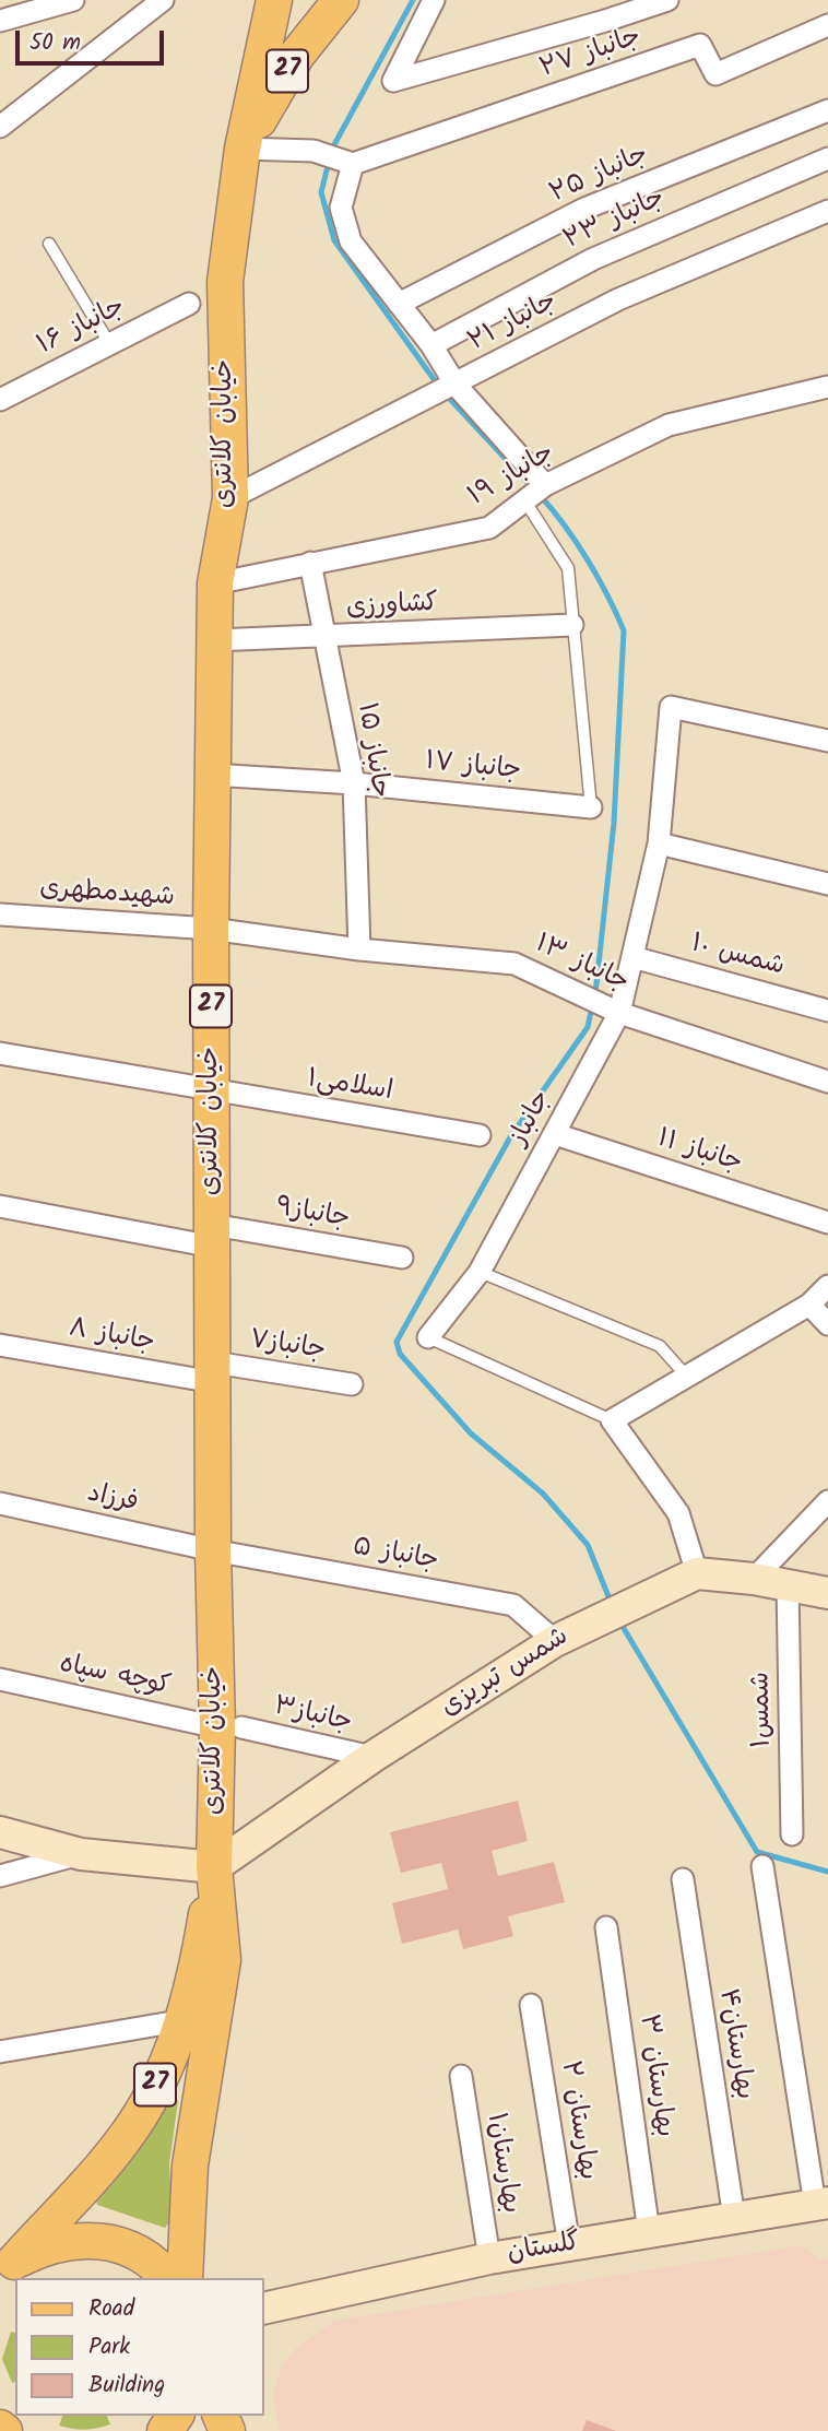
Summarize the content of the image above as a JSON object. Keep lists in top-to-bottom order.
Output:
{
  "streets": {
    "main road": ["27", "خیابان کلانتری"],
    "street": [
      "جانباز ۲۷",
      "جانباز ۲۵",
      "جانباز ۲۳",
      "جانباز ۲۱",
      "جانباز ۱۶",
      "جانباز ۱۹",
      "کشاورزی",
      "جانباز ۱۵",
      "جانباز ۱۷",
      "شهیدمطهری",
      "شمس ۱۰",
      "جانباز ۱۳",
      "اسلامی۱",
      "جانباز",
      "جانباز ۱۱",
      "جانباز۹",
      "جانباز ۸",
      "جانباز۷",
      "فرزاد",
      "جانباز ۵",
      "شمس تبریزی",
      "کوچه سپاه",
      "شمس۱",
      "جانباز۳",
      "بهارستان۴",
      "بهارستان ۳",
      "بهارستان ۲",
      "بهارستان۱",
      "گلستان"
    ]
  },
  "crossings": [
    ["جانباز ۲۱", "خیابان کلانتری"],
    ["خیابان کلانتری", "جانباز ۱۹"],
    ["خیابان کلانتری", "کشاورزی"],
    ["خیابان کلانتری", "جانباز ۱۷"],
    ["خیابان کلانتری", "شهیدمطهری"],
    ["خیابان کلانتری", "جانباز ۱۳"],
    ["خیابان کلانتری", "اسلامی۱"],
    ["خیابان کلانتری", "جانباز۹"],
    ["خیابان کلانتری", "جانباز ۸"],
    ["خیابان کلانتری", "جانباز۷"],
    ["خیابان کلانتری", "فرزاد"],
    ["خیابان کلانتری", "جانباز ۵"],
    ["خیابان کلانتری", "شمس تبریزی"],
    ["خیابان کلانتری", "کوچه سپاه"],
    ["خیابان کلانتری", "جانباز۳"],
    ["جانباز ۱۹", "جانباز ۱۵"],
    ["کشاورزی", "جانباز ۱۵"],
    ["جانباز ۱۵", "جانباز ۱۷"],
    ["جانباز ۱۵", "جانباز ۱۳"],
    ["شهیدمطهری", "جانباز ۱۳"],
    ["شمس ۱۰", "جانباز"],
    ["جانباز ۱۳", "جانباز"],
    ["جانباز", "جانباز ۱۱"],
    ["جانباز ۸", "جانباز۷"],
    ["فرزاد", "جانباز ۵"],
    ["جانباز ۵", "شمس تبریزی"],
    ["شمس تبریزی", "جانباز۳"],
    ["کوچه سپاه", "جانباز۳"],
    ["بهارستان۴", "گلستان"],
    ["بهارستان ۳", "گلستان"],
    ["بهارستان ۲", "گلستان"],
    ["بهارستان۱", "گلستان"]
  ],
  "legend": ["Road", "Park", "Building"],
  "scale_bar": "50 m"
}
